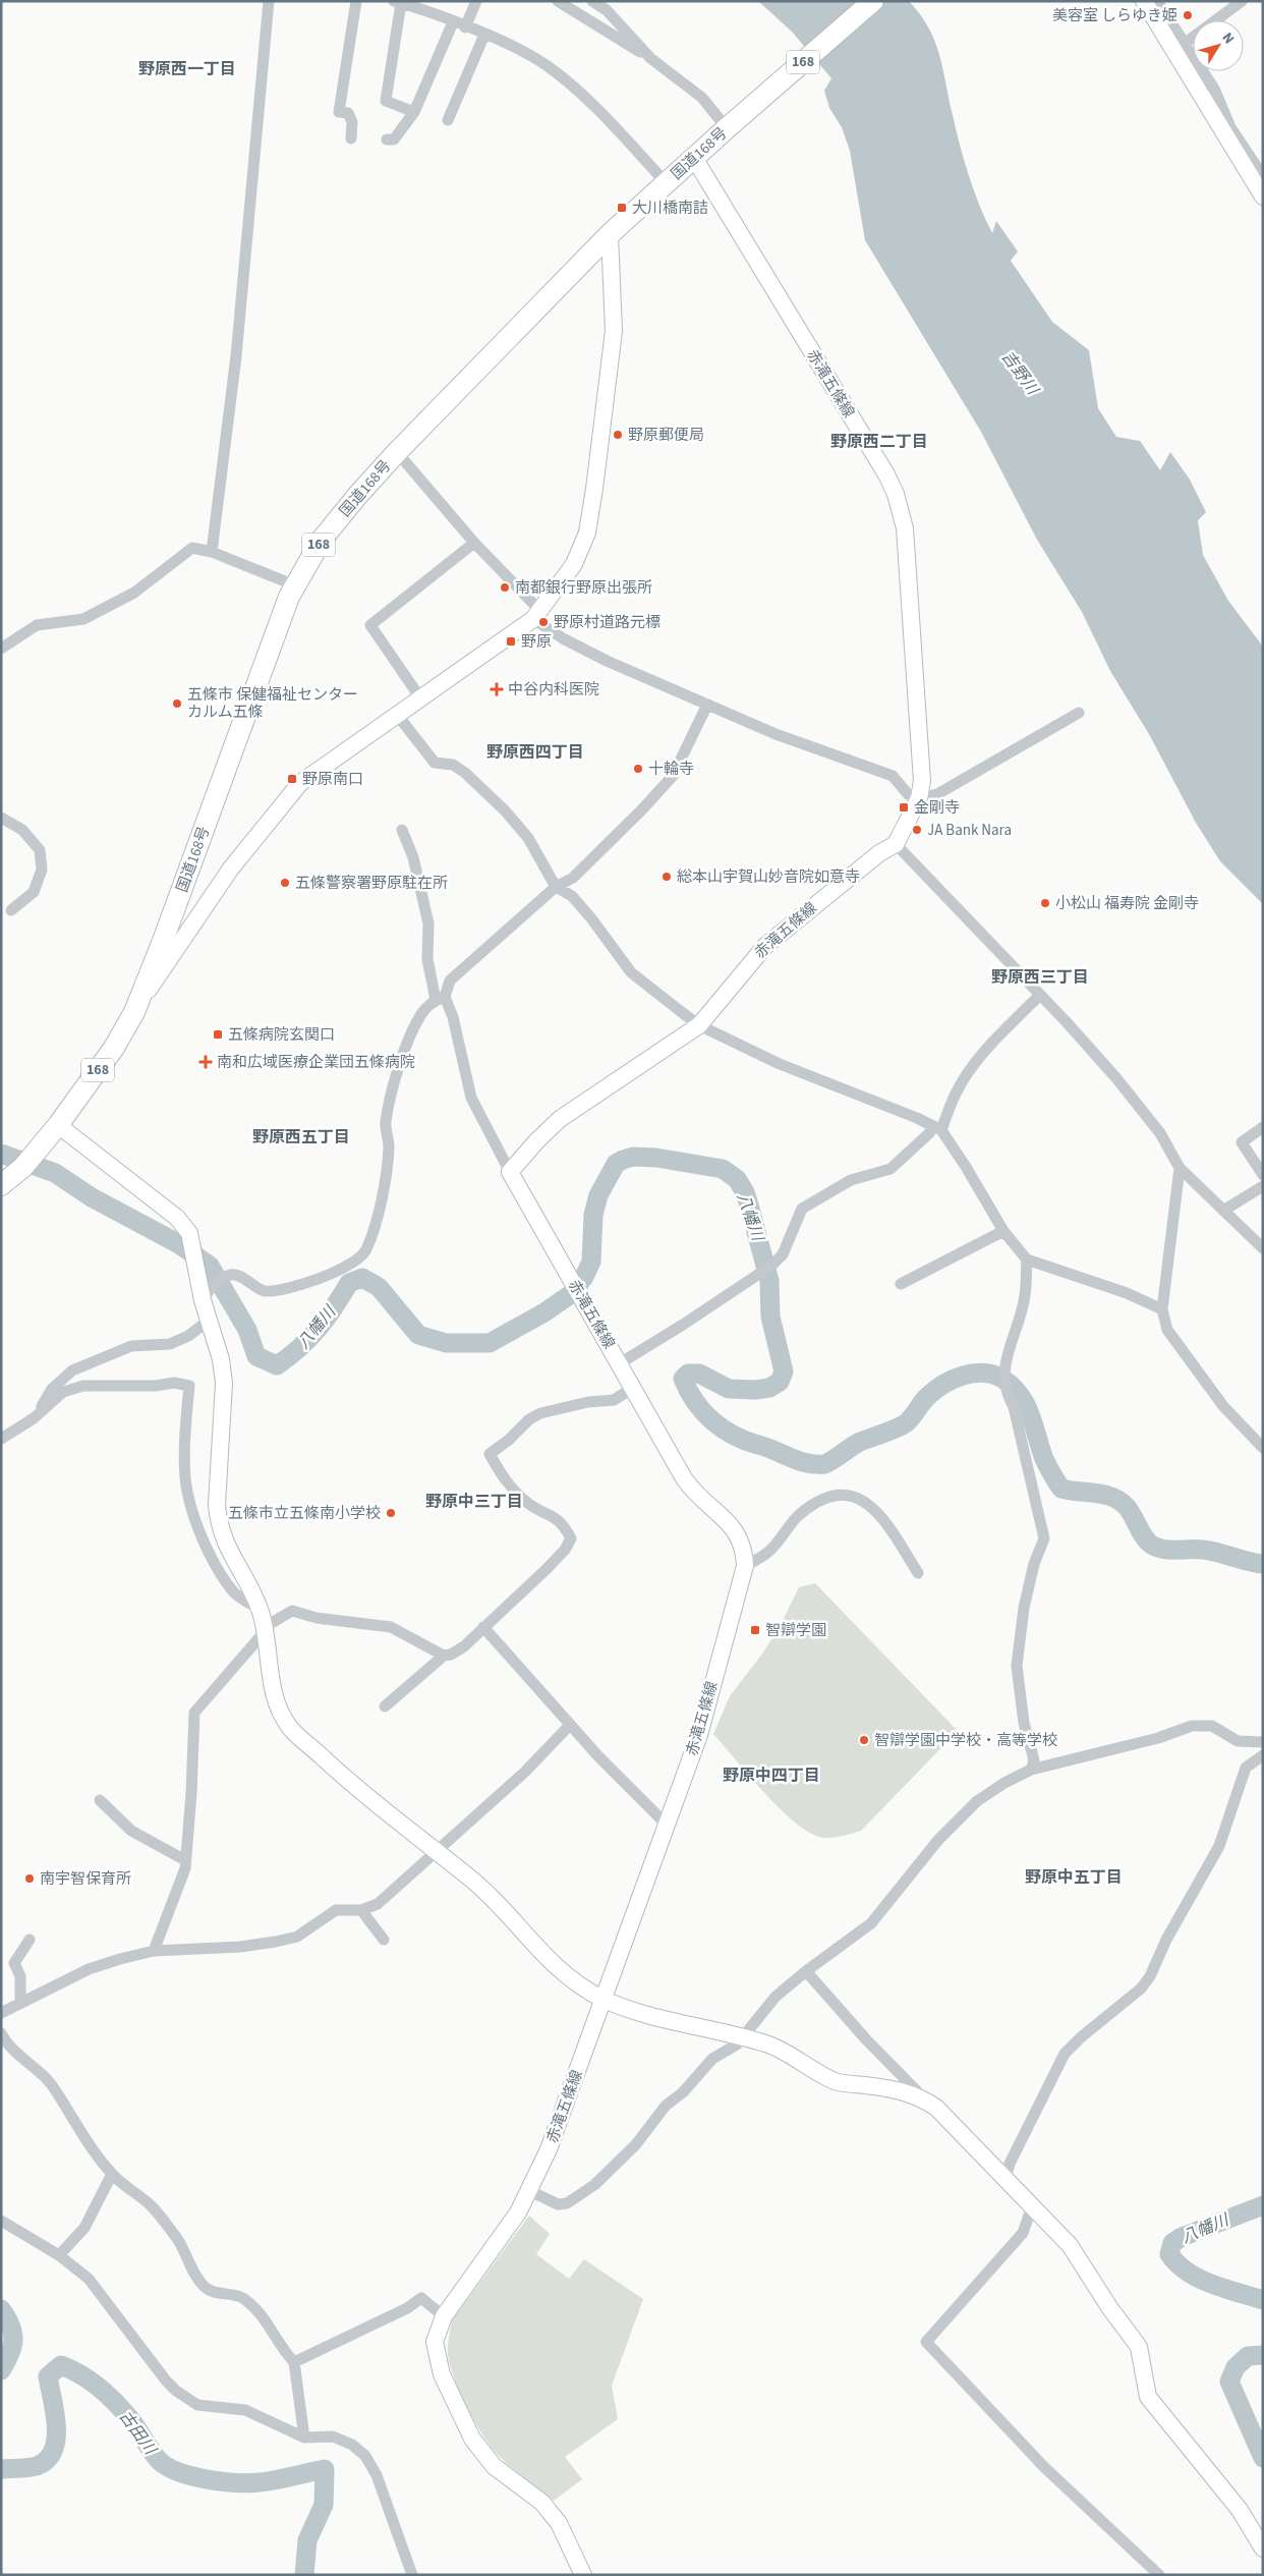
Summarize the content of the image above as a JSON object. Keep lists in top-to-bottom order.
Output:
{
  "streets": {
    "highway": ["168", "国道168号"],
    "street": ["赤滝五條線"]
  },
  "crossings": [
    ["国道168号", "赤滝五條線"]
  ],
  "districts": [
    "野原西一丁目",
    "野原西二丁目",
    "野原西四丁目",
    "野原西三丁目",
    "野原西五丁目",
    "野原中三丁目",
    "野原中四丁目",
    "野原中五丁目"
  ],
  "water": ["吉野川", "八幡川", "古田川"],
  "places": {
    "other": [
      "美容室 しらゆき姫",
      "野原郵便局",
      "南都銀行野原出張所",
      "野原村道路元標",
      "五條市 保健福祉センター カルム五條",
      "十輪寺",
      "JA Bank Nara",
      "総本山宇賀山妙音院如意寺",
      "五條警察署野原駐在所",
      "小松山 福寿院 金剛寺",
      "五條市立五條南小学校",
      "智辯学園中学校・高等学校",
      "南宇智保育所"
    ],
    "transit": [
      "大川橋南詰",
      "野原",
      "野原南口",
      "金剛寺",
      "五條病院玄関口",
      "智辯学園"
    ],
    "health": ["中谷内科医院", "南和広域医療企業団五條病院"]
  },
  "north": "top right"
}
